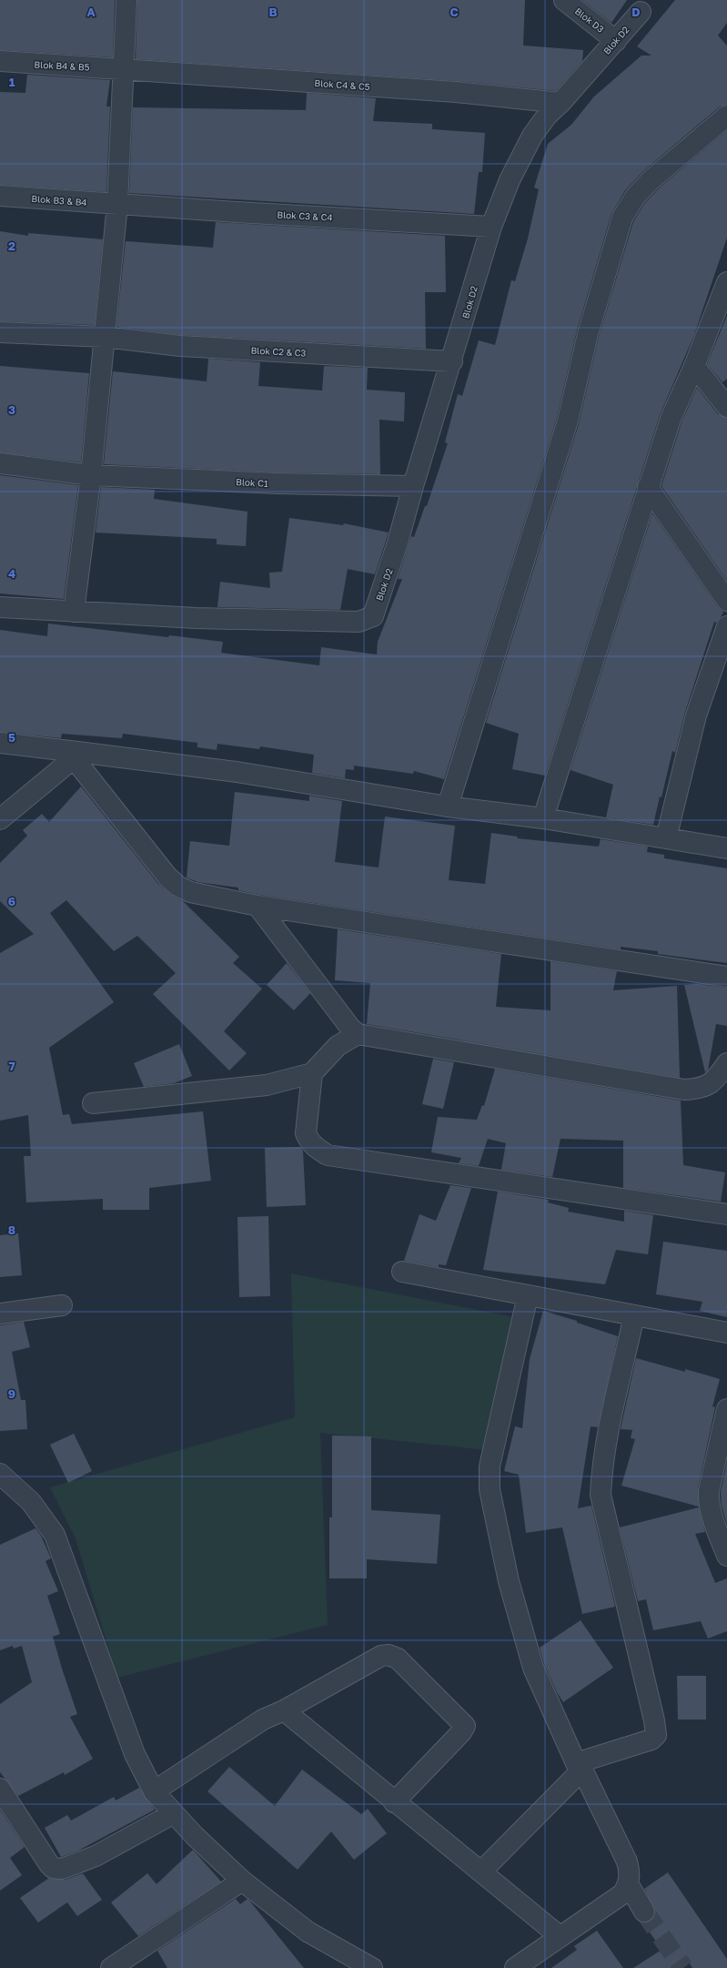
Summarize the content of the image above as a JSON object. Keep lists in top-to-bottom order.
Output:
{
  "streets": {
    "street": [
      "Blok D3",
      "Blok D2",
      "Blok B4 & B5",
      "Blok C4 & C5",
      "Blok B3 & B4",
      "Blok C3 & C4",
      "Blok C2 & C3",
      "Blok C1"
    ]
  },
  "crossings": [
    ["Blok D3", "Blok D2"],
    ["Blok D2", "Blok C4 & C5"],
    ["Blok D2", "Blok C3 & C4"],
    ["Blok D2", "Blok C2 & C3"],
    ["Blok D2", "Blok C1"],
    ["Blok B4 & B5", "Blok C4 & C5"],
    ["Blok B3 & B4", "Blok C3 & C4"]
  ],
  "grid": {
    "columns": [
      "A",
      "B",
      "C",
      "D"
    ],
    "rows": [
      "1",
      "2",
      "3",
      "4",
      "5",
      "6",
      "7",
      "8",
      "9"
    ]
  }
}
